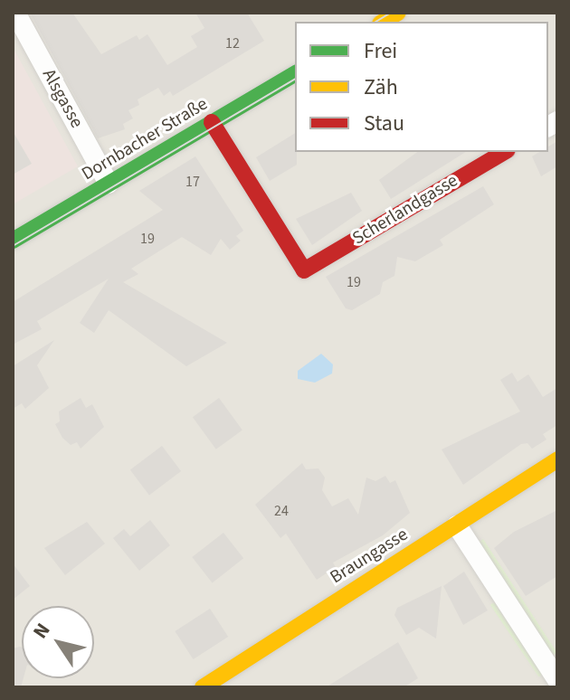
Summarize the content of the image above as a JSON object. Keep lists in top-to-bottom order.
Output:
{
  "streets": {
    "street": [
      "Alsgasse",
      "Dornbacher Straße",
      "Scherlandgasse",
      "Braungasse"
    ]
  },
  "crossings": [
    ["Alsgasse", "Dornbacher Straße"],
    ["Dornbacher Straße", "Scherlandgasse"]
  ],
  "house_numbers": [
    "12",
    "17",
    "19",
    "19",
    "24"
  ],
  "legend": ["Frei", "Zäh", "Stau"],
  "north": "top left"
}
